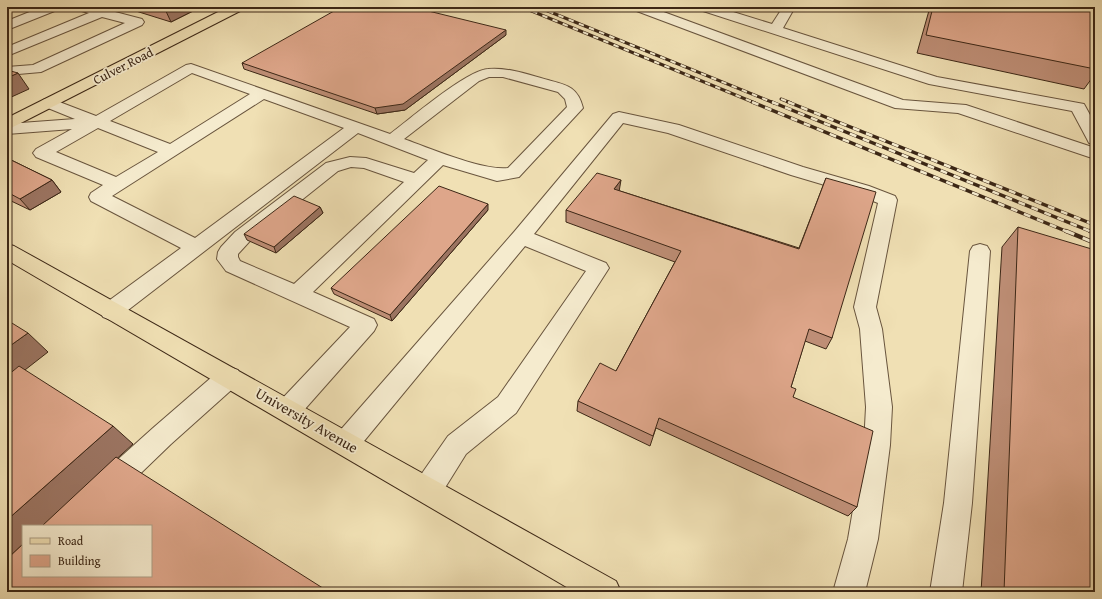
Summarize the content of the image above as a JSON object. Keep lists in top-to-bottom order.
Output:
{
  "streets": {
    "main road": ["Culver Road", "University Avenue"]
  },
  "legend": ["Road", "Building"]
}
